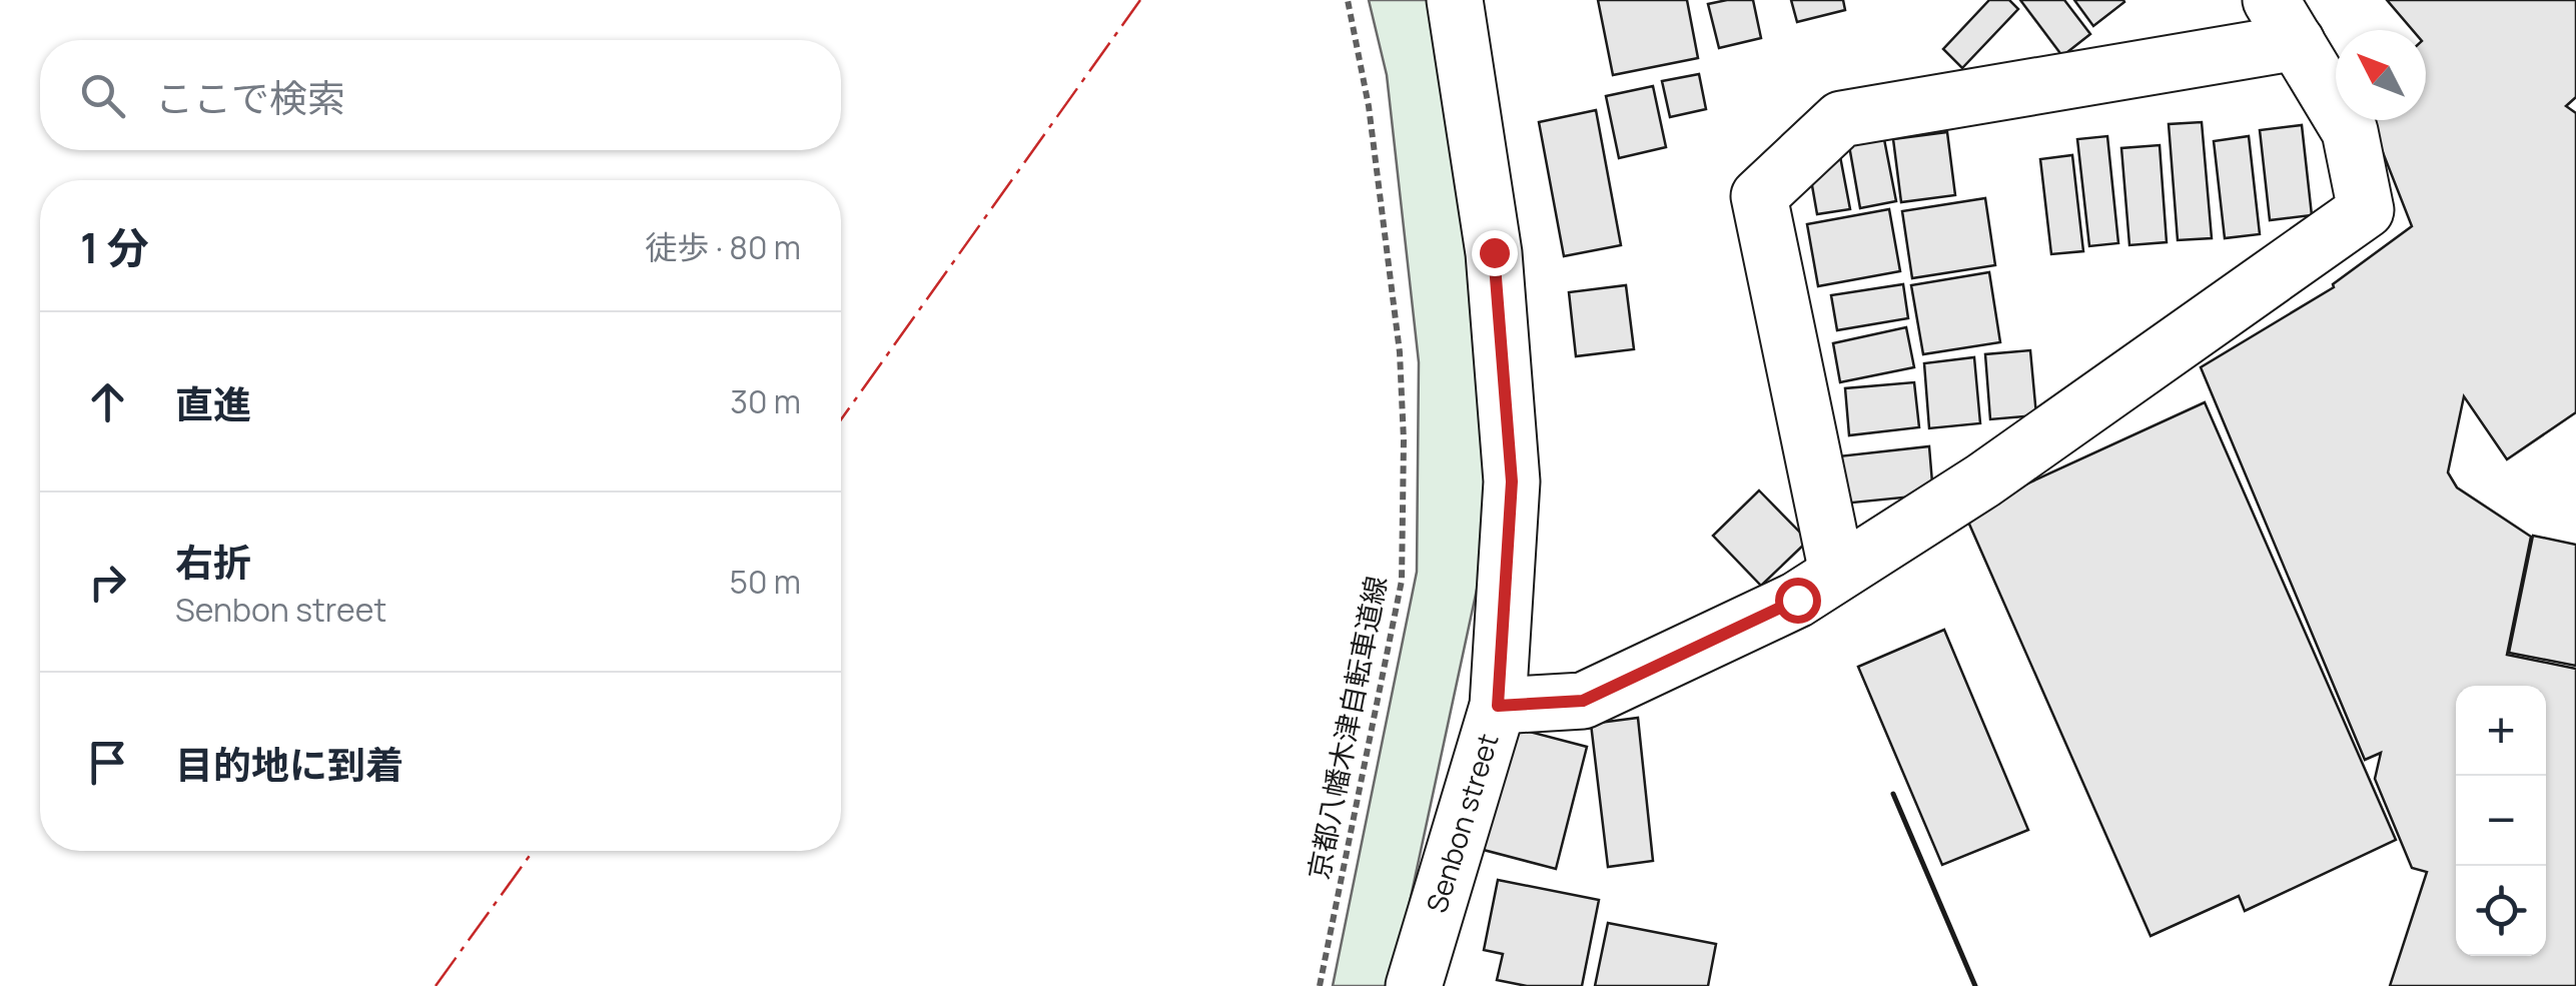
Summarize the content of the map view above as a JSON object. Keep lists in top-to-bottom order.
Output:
{
  "streets": {
    "street": ["Senbon street"],
    "path": ["京都八幡木津自転車道線"]
  },
  "north": "top left",
  "page": {
    "search": "ここで検索",
    "heading": ["1 分", "徒歩 · 80 m"],
    "list": [
      ["直進", "30 m"],
      ["右折", "Senbon street", "50 m"],
      "目的地に到着"
    ],
    "map_buttons": ["+", "−"]
  }
}
